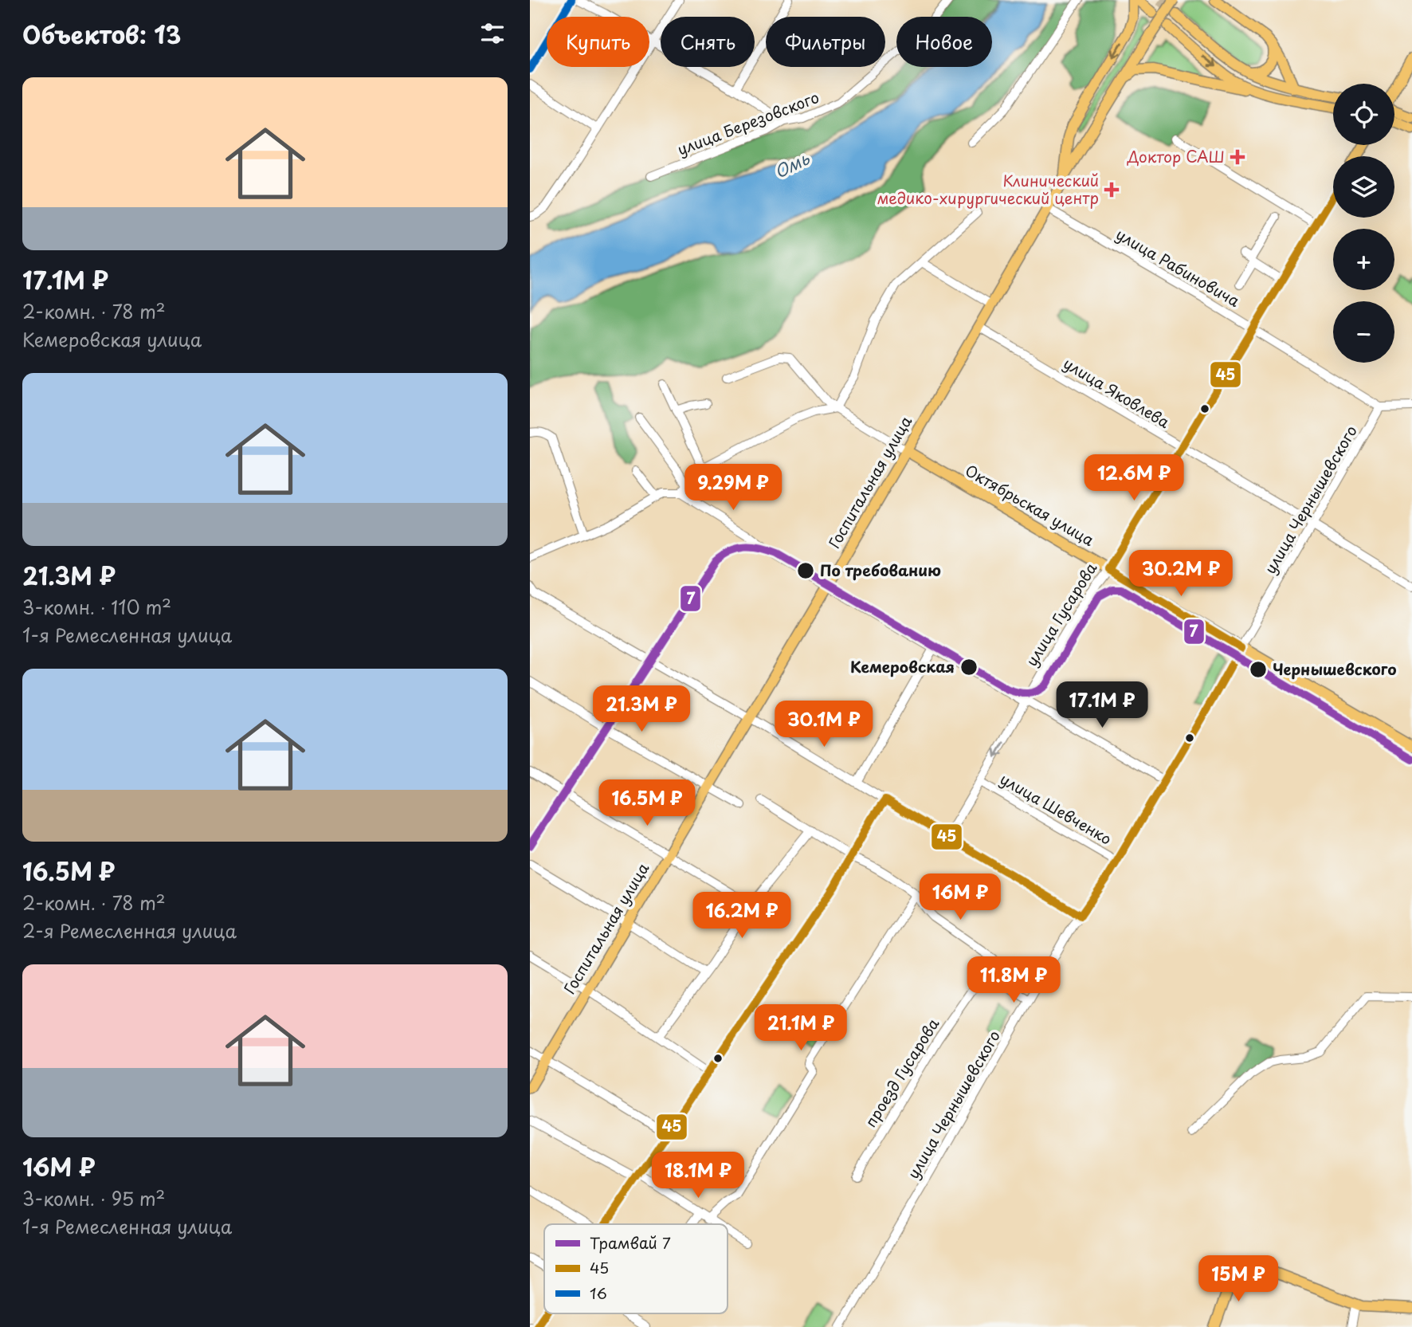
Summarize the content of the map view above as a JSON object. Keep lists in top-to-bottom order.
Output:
{
  "streets": {
    "main road": ["Госпитальная улица", "Октябрьская улица", "улица Гусарова"],
    "street": [
      "улица Березовского",
      "улица Рабиновича",
      "улица Яковлева",
      "улица Чернышевского",
      "улица Шевченко",
      "проезд Гусарова"
    ]
  },
  "crossings": [
    ["улица Рабиновича", "Госпитальная улица"],
    ["улица Рабиновича", "улица Чернышевского"],
    ["улица Рабиновича", "улица Гусарова"],
    ["улица Яковлева", "Госпитальная улица"],
    ["улица Яковлева", "улица Чернышевского"],
    ["улица Яковлева", "улица Гусарова"],
    ["Госпитальная улица", "Октябрьская улица"],
    ["улица Чернышевского", "Октябрьская улица"],
    ["улица Чернышевского", "улица Шевченко"],
    ["Октябрьская улица", "улица Гусарова"],
    ["улица Гусарова", "улица Шевченко"]
  ],
  "water": ["Омь"],
  "places": {
    "health": ["Доктор САШ", "Клинический медико-хирургический центр"],
    "other": ["По требованию", "Кемеровская", "Чернышевского"]
  },
  "lines": ["transit line 16", "transit line 45", "tram line 7"],
  "legend": ["Трамвай 7", "45", "16"],
  "page": {
    "heading": "Объектов: 13",
    "chip": [
      "Купить",
      "Снять",
      "Фильтры",
      "Новое"
    ],
    "list": [
      {
        "name": "17.1M ₽",
        "note": "2-комн. · 78 m² · Кемеровская улица"
      },
      {
        "name": "21.3M ₽",
        "note": "3-комн. · 110 m² · 1-я Ремесленная улица"
      },
      {
        "name": "16.5M ₽",
        "note": "2-комн. · 78 m² · 2-я Ремесленная улица"
      },
      {
        "name": "16M ₽",
        "note": "3-комн. · 95 m² · 1-я Ремесленная улица"
      }
    ],
    "map_buttons": ["+", "−"],
    "price": [
      "12.6M ₽",
      "9.29M ₽",
      "30.2M ₽",
      "17.1M ₽",
      "21.3M ₽",
      "30.1M ₽",
      "16.5M ₽",
      "16M ₽",
      "16.2M ₽",
      "11.8M ₽",
      "21.1M ₽",
      "18.1M ₽",
      "15M ₽"
    ]
  }
}
